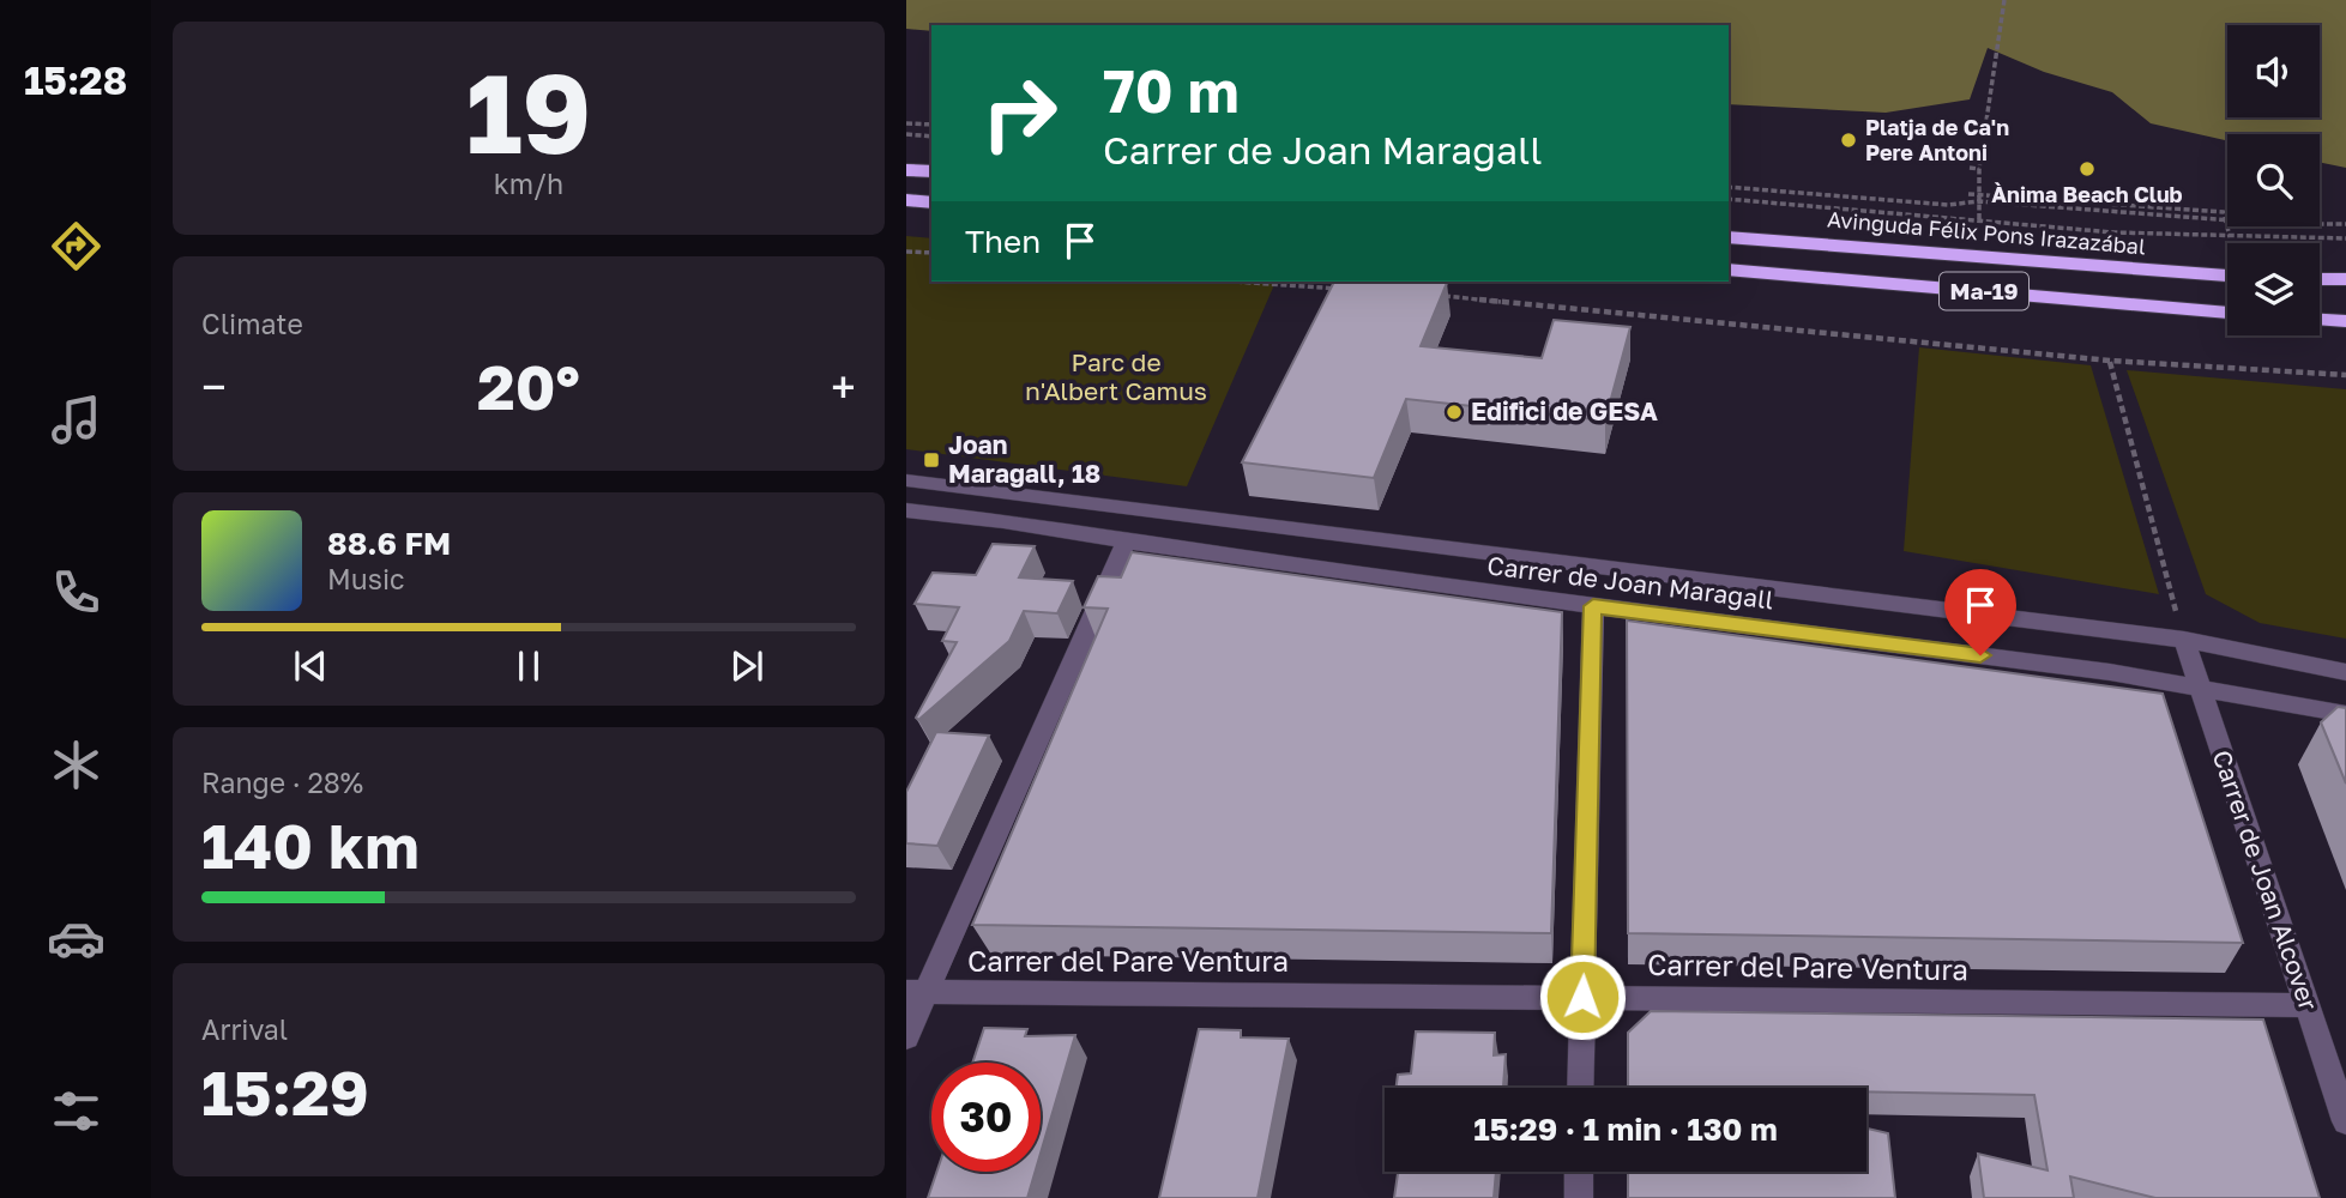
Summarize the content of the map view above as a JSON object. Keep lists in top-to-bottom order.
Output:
{
  "streets": {
    "highway": ["Avinguda Félix Pons Irazazábal", "Ma-19"],
    "street": ["Carrer de Joan Maragall", "Carrer de Joan Alcover", "Carrer del Pare Ventura"]
  },
  "crossings": [
    ["Carrer de Joan Maragall", "Carrer de Joan Alcover"],
    ["Carrer de Joan Alcover", "Carrer del Pare Ventura"]
  ],
  "parks": ["Parc de n'Albert Camus"],
  "places": {
    "other": ["Platja de Ca'n Pere Antoni", "Ànima Beach Club", "Edifici de GESA"],
    "transit": ["Joan Maragall, 18"]
  },
  "page": {
    "tabs": "15:28",
    "tile": [
      ["19", "km/h"],
      "Climate",
      ["Range · 28%", "140 km"],
      ["Arrival", "15:29"]
    ],
    "turn": ["70 m", "Carrer de Joan Maragall"],
    "then": "Then",
    "heat": ["−", "20°", "+"],
    "song": ["88.6 FM", "Music"],
    "limit": "30",
    "trip": "15:29 · 1 min · 130 m"
  }
}
